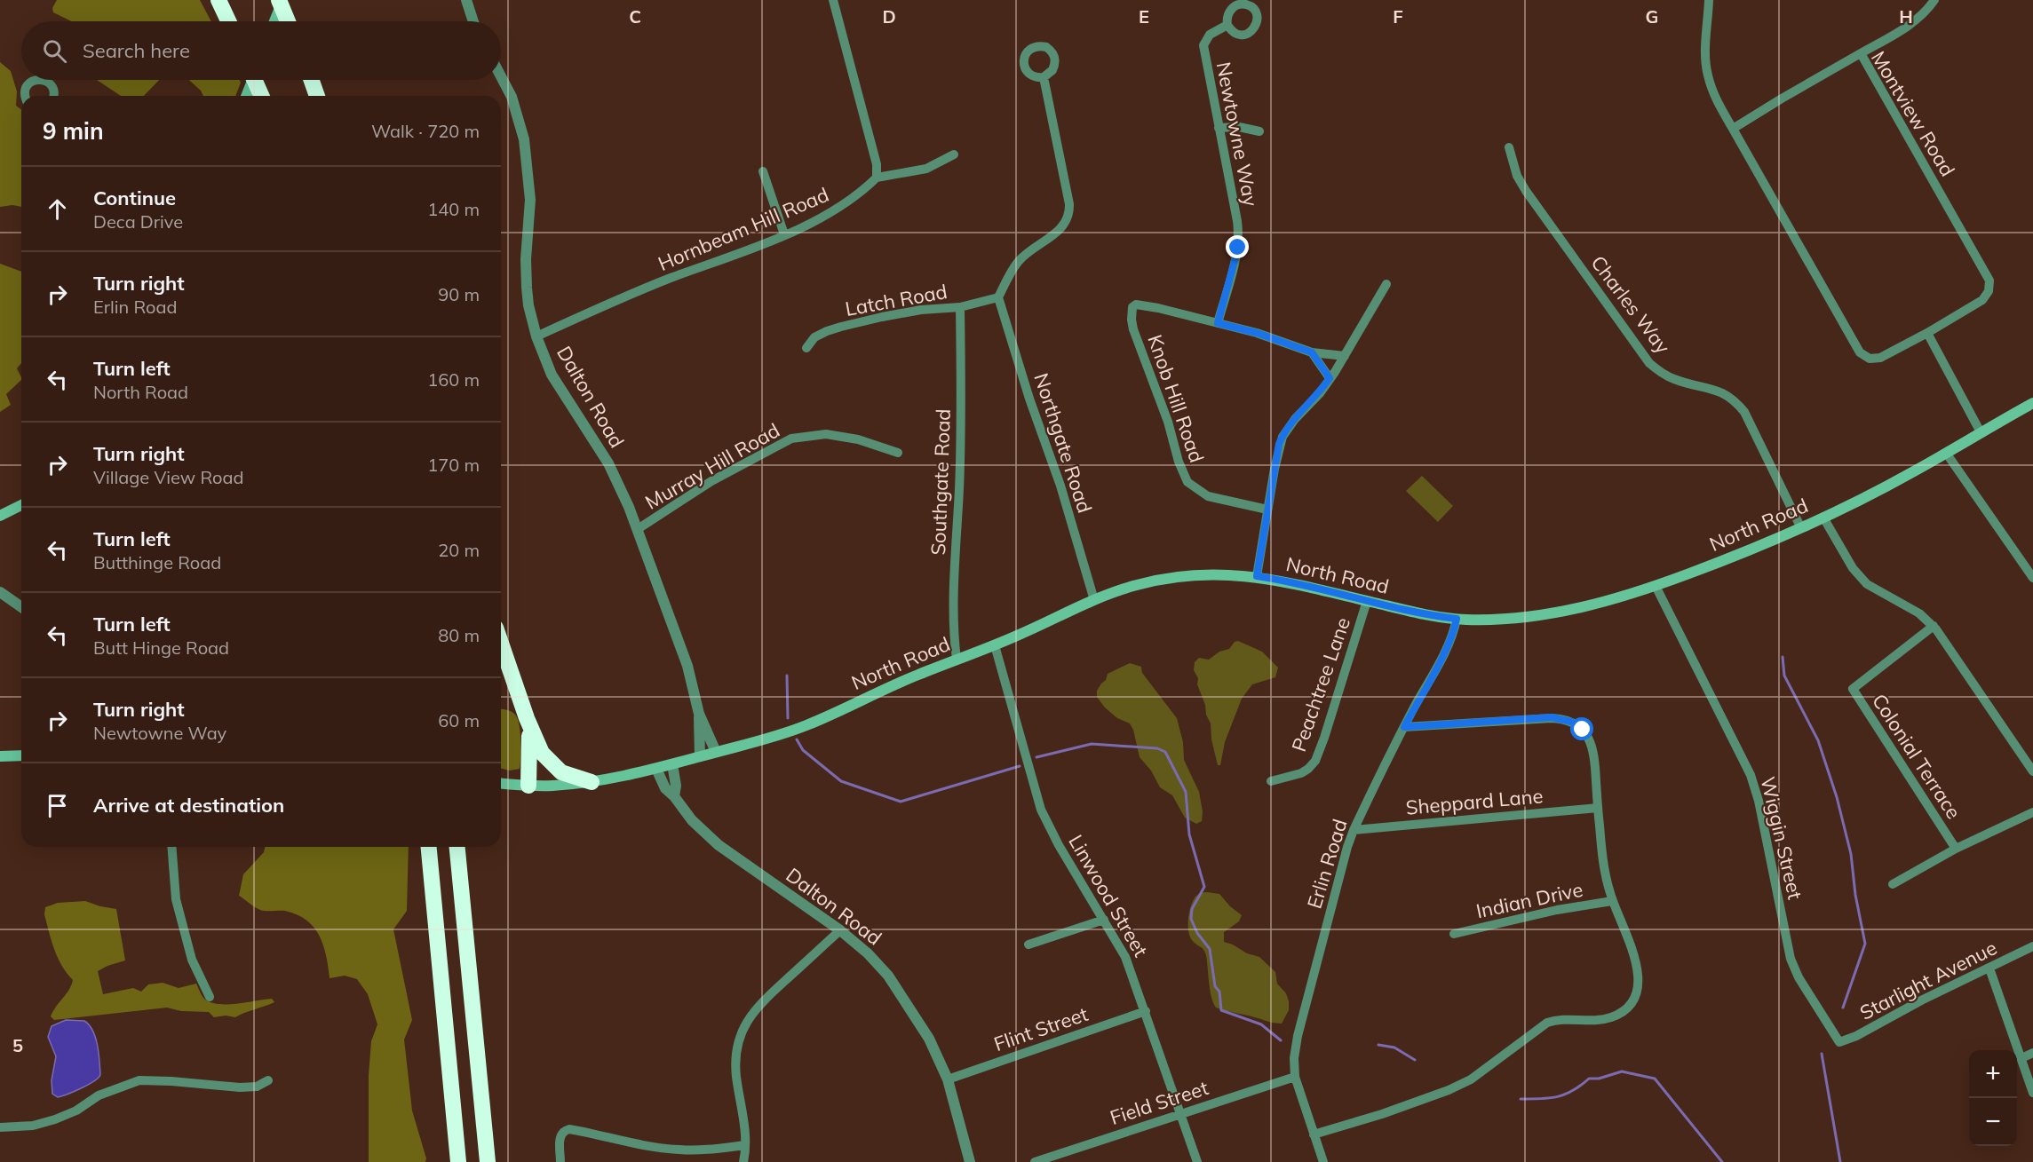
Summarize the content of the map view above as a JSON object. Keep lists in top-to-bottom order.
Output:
{
  "streets": {
    "main road": ["North Road"],
    "street": [
      "Montview Road",
      "Newtowne Way",
      "Hornbeam Hill Road",
      "Latch Road",
      "Charles Way",
      "Dalton Road",
      "Knob Hill Road",
      "Northgate Road",
      "Murray Hill Road",
      "Southgate Road",
      "Peachtree Lane",
      "Colonial Terrace",
      "Sheppard Lane",
      "Wiggin Street",
      "Erlin Road",
      "Linwood Street",
      "Indian Drive",
      "Starlight Avenue",
      "Flint Street",
      "Field Street"
    ]
  },
  "crossings": [
    ["Newtowne Way", "Knob Hill Road"],
    ["Hornbeam Hill Road", "Dalton Road"],
    ["Latch Road", "Northgate Road"],
    ["Latch Road", "Southgate Road"],
    ["Charles Way", "North Road"],
    ["Dalton Road", "Murray Hill Road"],
    ["Dalton Road", "North Road"],
    ["Dalton Road", "Flint Street"],
    ["Northgate Road", "North Road"],
    ["Southgate Road", "North Road"],
    ["North Road", "Peachtree Lane"],
    ["North Road", "Wiggin Street"],
    ["North Road", "Erlin Road"],
    ["North Road", "Linwood Street"],
    ["Sheppard Lane", "Erlin Road"],
    ["Wiggin Street", "Starlight Avenue"],
    ["Erlin Road", "Field Street"],
    ["Linwood Street", "Flint Street"],
    ["Linwood Street", "Field Street"]
  ],
  "page": {
    "search": "Search here",
    "heading": ["9 min", "Walk · 720 m"],
    "list": [
      ["Continue", "Deca Drive", "140 m"],
      ["Turn right", "Erlin Road", "90 m"],
      ["Turn left", "North Road", "160 m"],
      ["Turn right", "Village View Road", "170 m"],
      ["Turn left", "Butthinge Road", "20 m"],
      ["Turn left", "Butt Hinge Road", "80 m"],
      ["Turn right", "Newtowne Way", "60 m"],
      "Arrive at destination"
    ],
    "map_buttons": ["+", "−"]
  },
  "grid": {
    "columns": [
      "C",
      "D",
      "E",
      "F",
      "G",
      "H"
    ],
    "rows": ["5"]
  }
}
